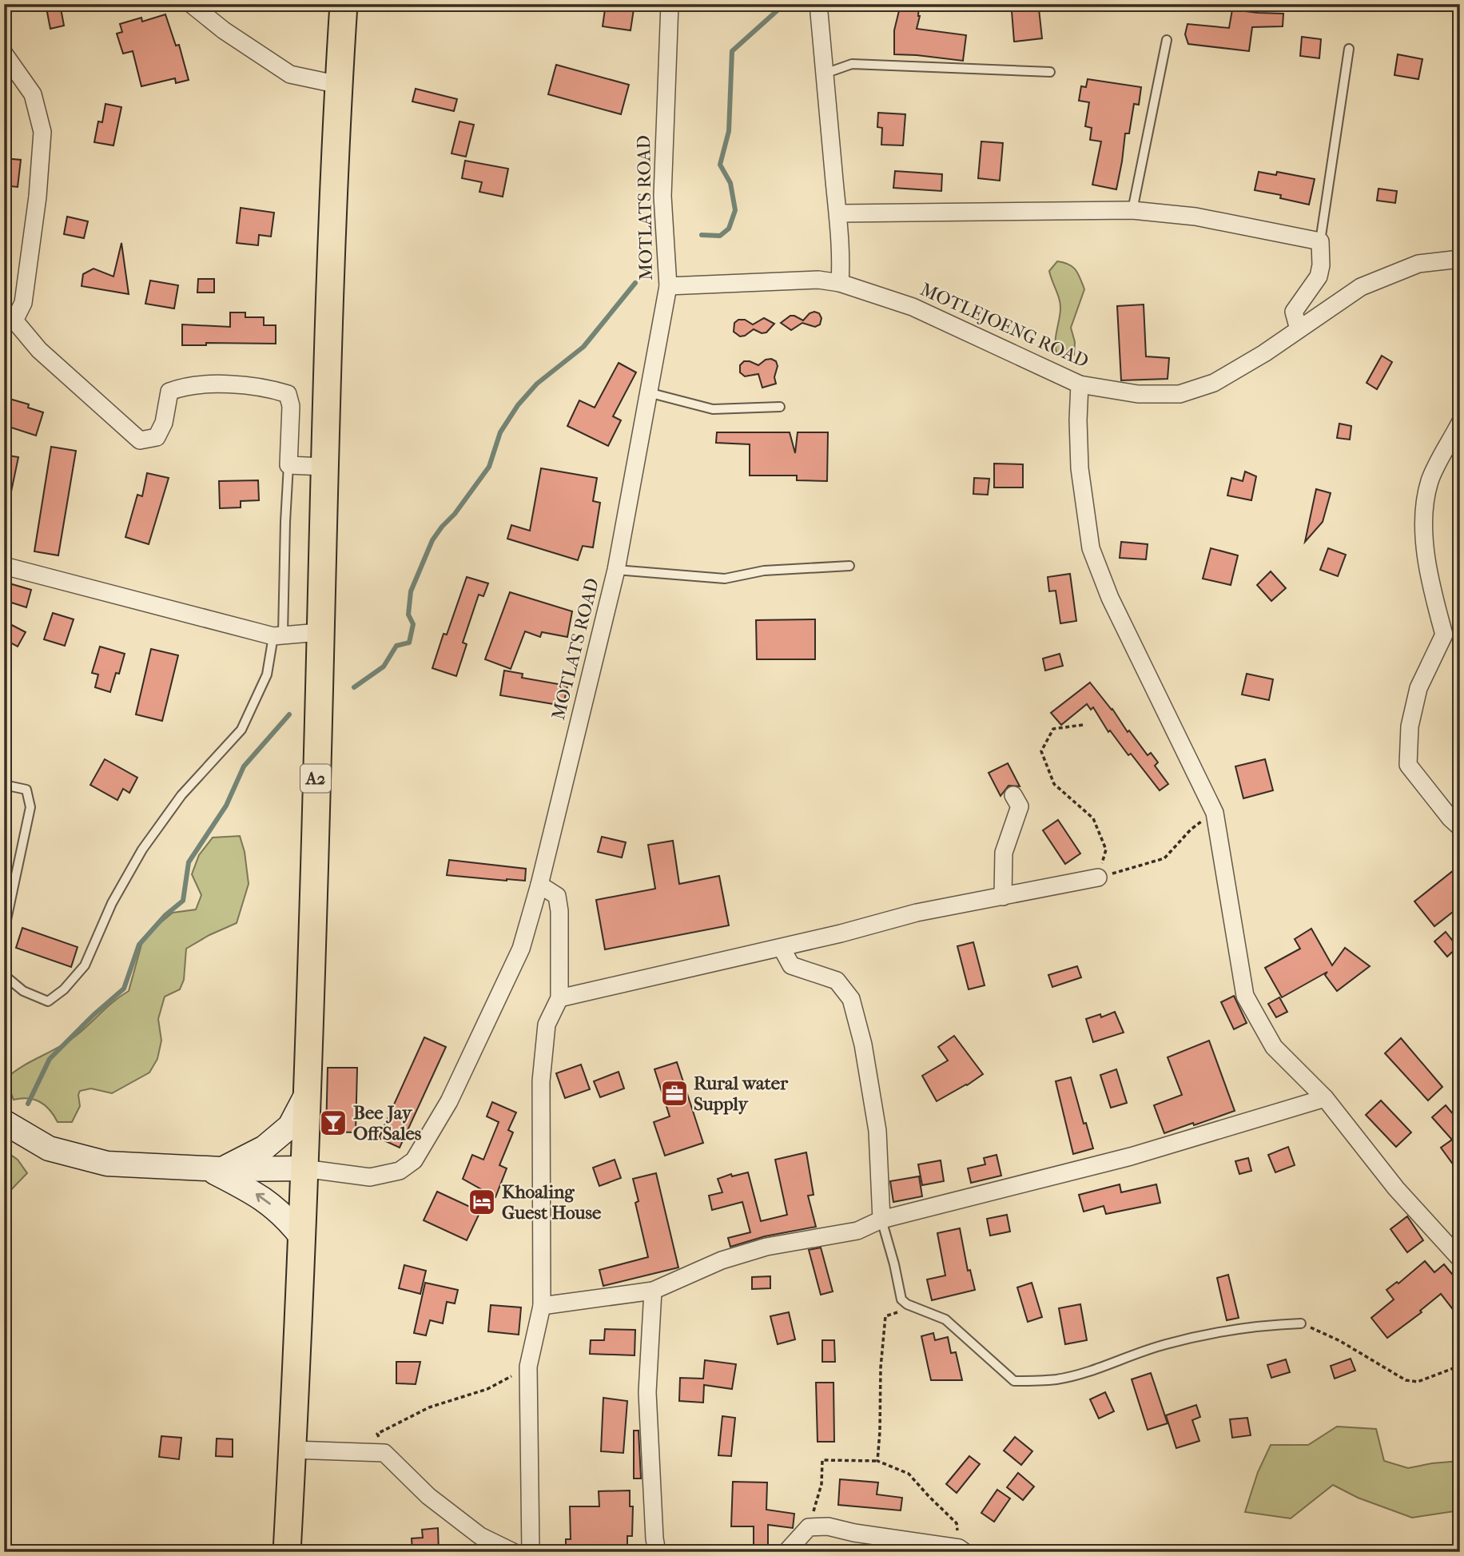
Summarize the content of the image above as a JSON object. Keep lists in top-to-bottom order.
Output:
{
  "streets": {
    "main road": ["A2"],
    "street": ["MOTLATS ROAD", "MOTLEJOENG ROAD"]
  },
  "crossings": [
    ["MOTLATS ROAD", "MOTLEJOENG ROAD"],
    ["MOTLATS ROAD", "A2"]
  ],
  "places": {
    "office": ["Rural water Supply"],
    "bar": ["Bee Jay Off Sales"],
    "hotel": ["Khoaling Guest House"]
  }
}
